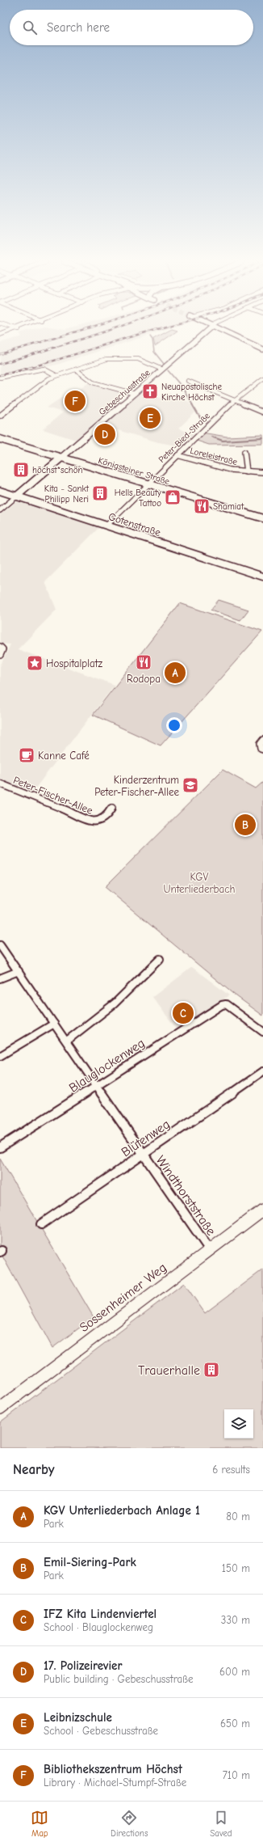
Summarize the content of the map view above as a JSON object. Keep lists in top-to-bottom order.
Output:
{
  "streets": {
    "main road": ["Königsteiner Straße", "Gotenstraße"],
    "street": [
      "Gebeschusstraße",
      "Peter-Bied-Straße",
      "Loreleistraße",
      "Peter-Fischer-Allee",
      "Blauglockenweg",
      "Blütenweg",
      "Windthorststraße",
      "Sossenheimer Weg"
    ]
  },
  "crossings": [
    ["Gebeschusstraße", "Königsteiner Straße"],
    ["Peter-Bied-Straße", "Loreleistraße"],
    ["Peter-Bied-Straße", "Königsteiner Straße"],
    ["Peter-Bied-Straße", "Gotenstraße"],
    ["Blauglockenweg", "Windthorststraße"],
    ["Blütenweg", "Windthorststraße"],
    ["Windthorststraße", "Sossenheimer Weg"]
  ],
  "parks": ["KGV Unterliederbach"],
  "places": {
    "church": ["Neuapostolische Kirche Höchst"],
    "building": ["höchst*schön", "Kita - Sankt Philipp Neri", "Trauerhalle"],
    "shop": ["Hells Beauty Tattoo"],
    "restaurant": ["Shamiat", "Rodopa"],
    "place": ["Hospitalplatz"],
    "cafe": ["Kanne Café"],
    "school or university": ["Kinderzentrum Peter-Fischer-Allee"]
  },
  "page": {
    "search": "Search here",
    "pins": [
      "F",
      "E",
      "D",
      "A",
      "B",
      "C"
    ],
    "heading": ["Nearby", "6 results"],
    "list": [
      {
        "mark": "A",
        "name": "KGV Unterliederbach Anlage 1",
        "note": "Park",
        "value": "80 m"
      },
      {
        "mark": "B",
        "name": "Emil-Siering-Park",
        "note": "Park",
        "value": "150 m"
      },
      {
        "mark": "C",
        "name": "IFZ Kita Lindenviertel",
        "note": "School · Blauglockenweg",
        "value": "330 m"
      },
      {
        "mark": "D",
        "name": "17. Polizeirevier",
        "note": "Public building · Gebeschusstraße",
        "value": "600 m"
      },
      {
        "mark": "E",
        "name": "Leibnizschule",
        "note": "School · Gebeschusstraße",
        "value": "650 m"
      },
      {
        "mark": "F",
        "name": "Bibliothekszentrum Höchst",
        "note": "Library · Michael-Stumpf-Straße",
        "value": "710 m"
      }
    ],
    "nav": ["Map", "Directions", "Saved"]
  }
}
